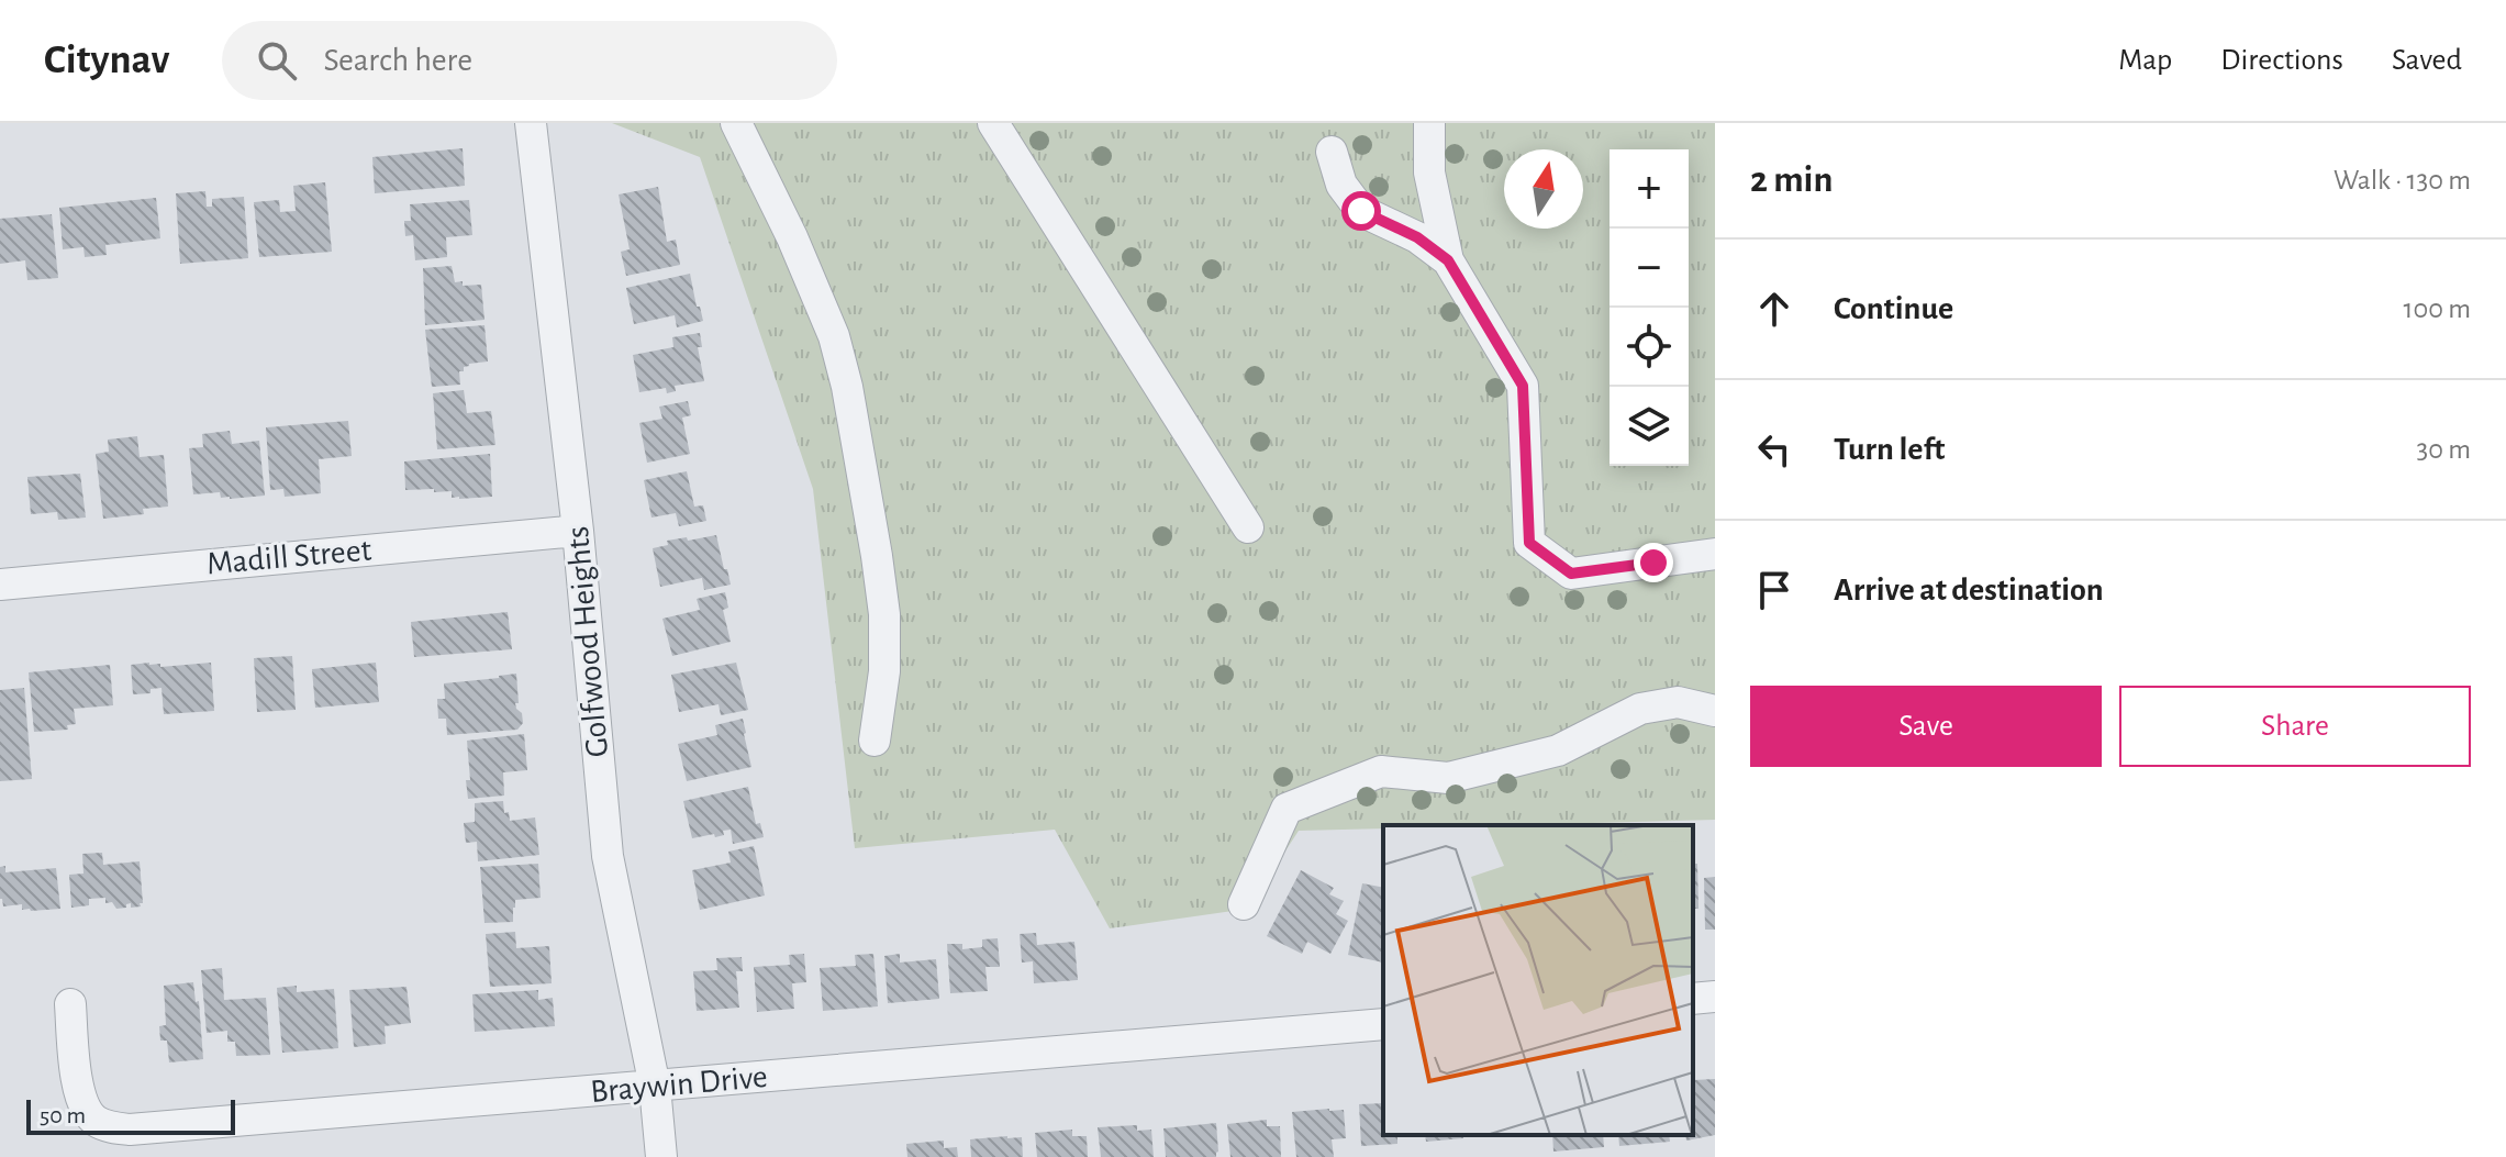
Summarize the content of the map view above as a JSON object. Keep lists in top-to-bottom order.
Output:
{
  "streets": {
    "street": ["Madill Street", "Golfwood Heights", "Braywin Drive"]
  },
  "crossings": [
    ["Madill Street", "Golfwood Heights"],
    ["Golfwood Heights", "Braywin Drive"]
  ],
  "scale_bar": "50 m",
  "north": "top",
  "page": {
    "header": "Citynav",
    "search": "Search here",
    "nav": ["Map", "Directions", "Saved"],
    "heading": ["2 min", "Walk · 130 m"],
    "map_buttons": ["+", "−"],
    "list": [
      ["Continue", "100 m"],
      ["Turn left", "30 m"],
      "Arrive at destination"
    ],
    "buttons": ["Save", "Share"],
    "scale": "50 m"
  }
}
